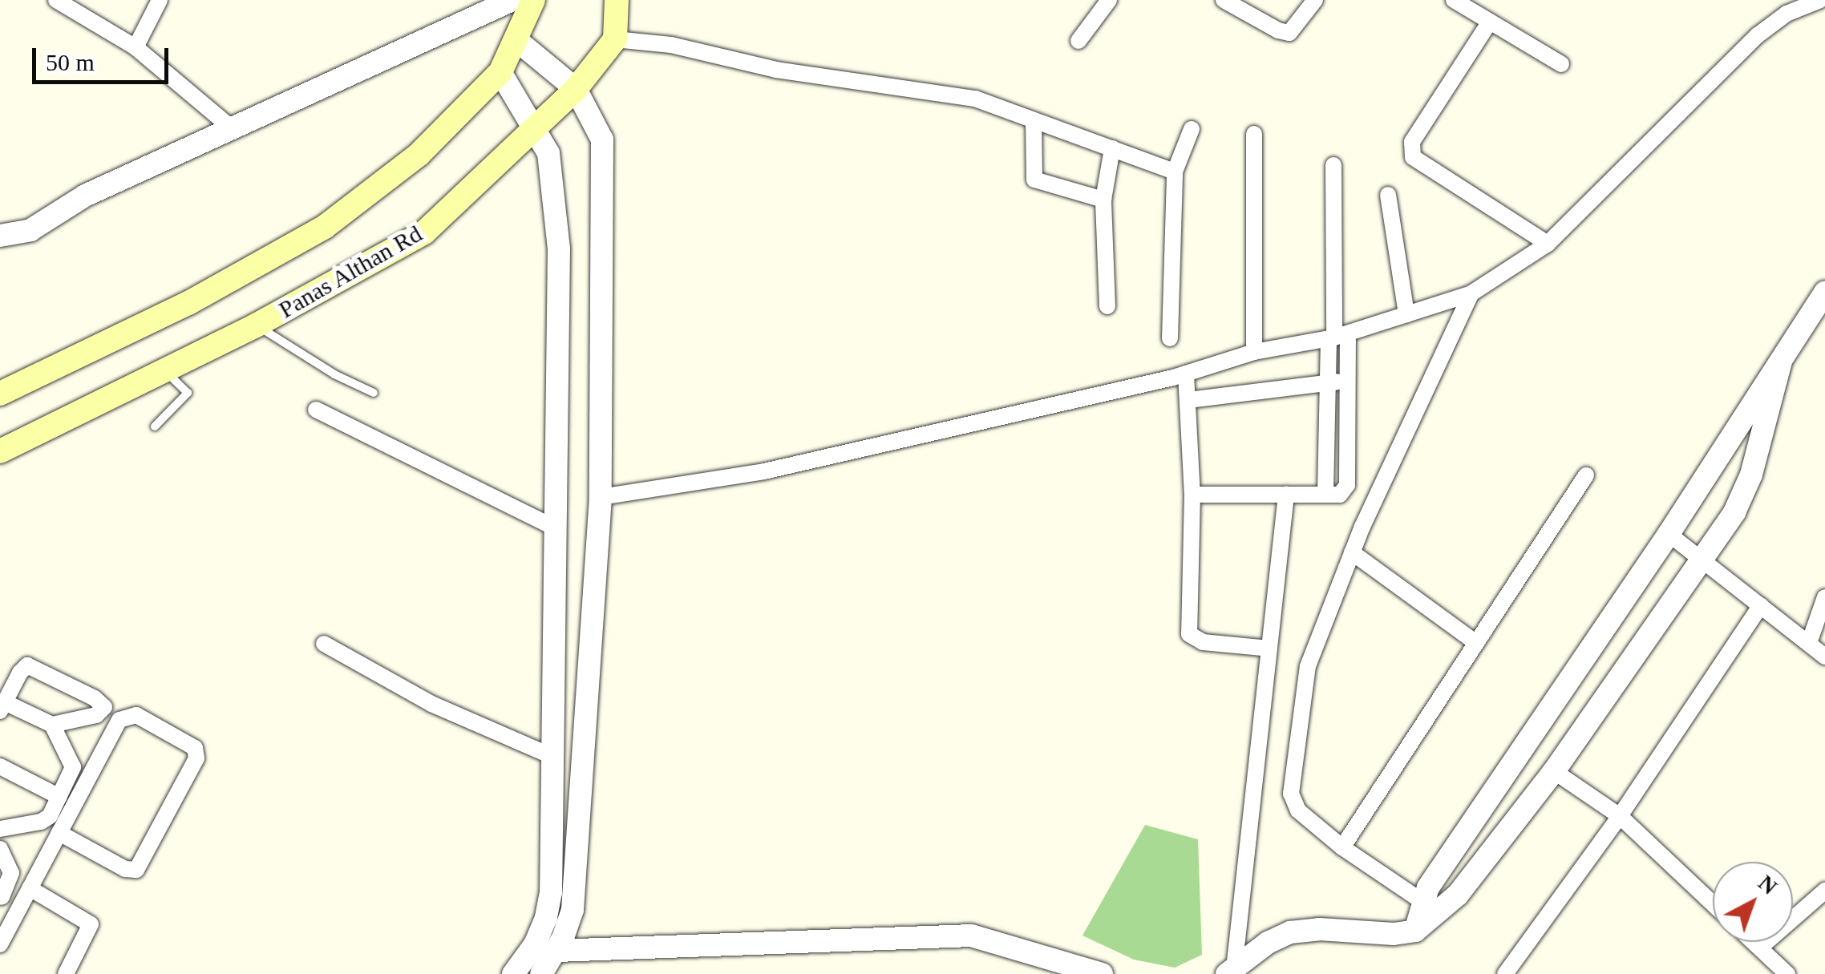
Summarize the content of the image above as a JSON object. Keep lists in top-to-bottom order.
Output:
{
  "streets": {
    "main road": ["Panas Althan Rd"]
  },
  "scale_bar": "50 m",
  "north": "top right"
}
